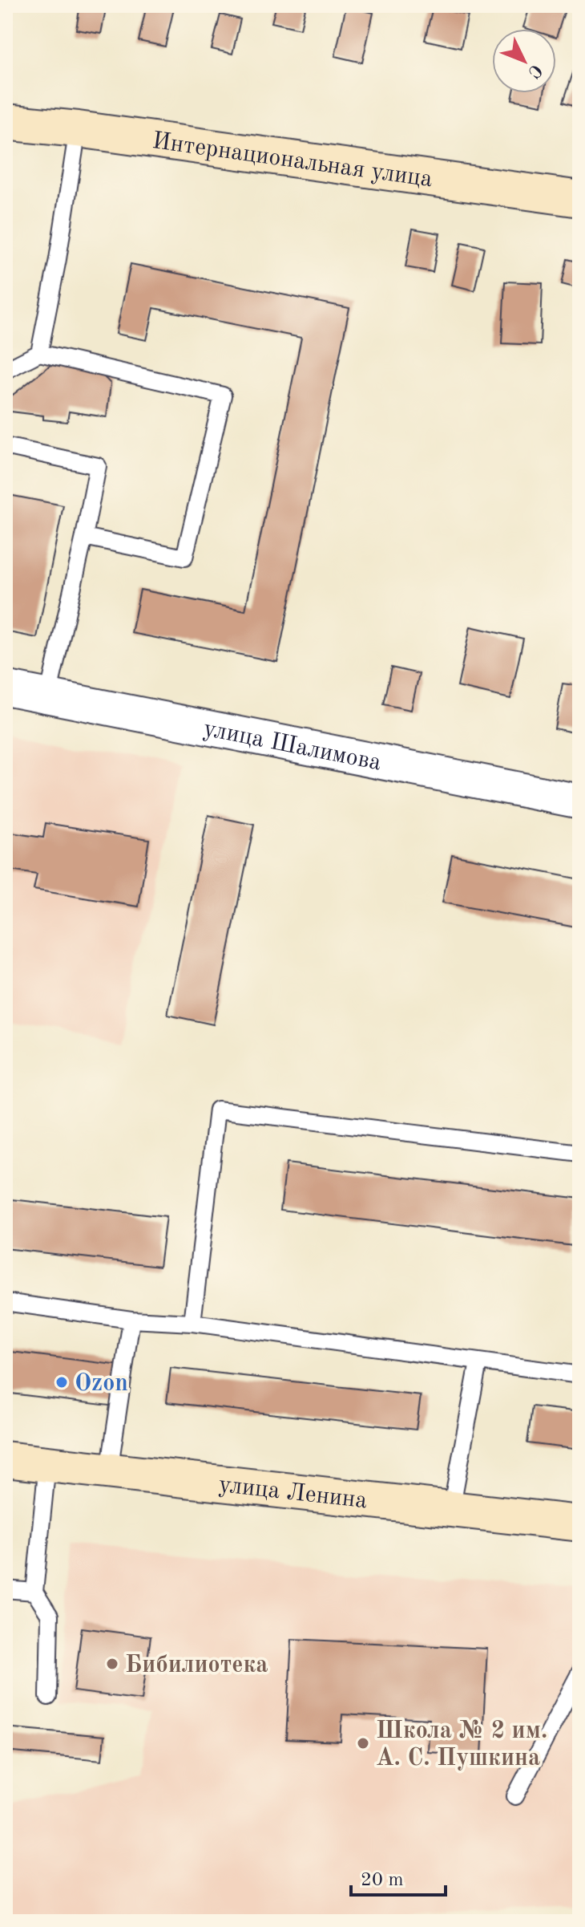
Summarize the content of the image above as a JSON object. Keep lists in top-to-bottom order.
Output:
{
  "streets": {
    "street": ["Интернациональная улица", "улица Шалимова", "улица Ленина"]
  },
  "places": ["Ozon", "Бибилиотека", "Школа № 2 им. А. С. Пушкина"],
  "scale_bar": "20 m",
  "north": "bottom right"
}
